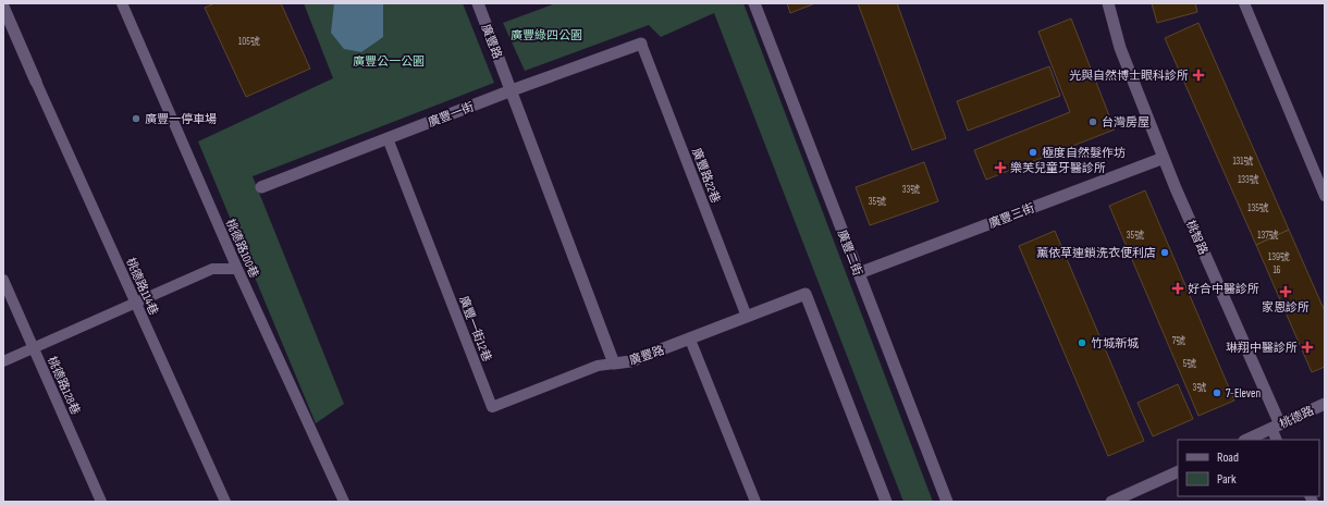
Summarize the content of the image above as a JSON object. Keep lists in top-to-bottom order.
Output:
{
  "streets": {
    "street": [
      "廣豐路",
      "廣豐一街",
      "廣豐三街",
      "桃智路",
      "廣豐二街",
      "桃德路"
    ],
    "lane": [
      "廣豐路22巷",
      "桃德路100巷",
      "桃德路114巷",
      "廣豐一街12巷",
      "桃德路128巷"
    ]
  },
  "crossings": [
    ["廣豐路", "廣豐一街"],
    ["廣豐路", "廣豐路22巷"],
    ["廣豐路", "廣豐一街12巷"],
    ["廣豐一街", "廣豐路22巷"],
    ["廣豐一街", "廣豐一街12巷"],
    ["廣豐三街", "桃智路"],
    ["廣豐三街", "廣豐二街"],
    ["桃智路", "桃德路"]
  ],
  "parks": ["廣豐綠四公園", "廣豐公一公園"],
  "places": {
    "health": [
      "光與自然博士眼科診所",
      "樂芙兒童牙醫診所",
      "好合中醫診所",
      "家恩診所",
      "琳翔中醫診所"
    ],
    "other": [
      "廣豐一停車場",
      "台灣房屋",
      "極度自然髮作坊",
      "薰依草連鎖洗衣便利店",
      "竹城新城",
      "7-Eleven"
    ]
  },
  "house_numbers": [
    "105號",
    "131號",
    "133號",
    "33號",
    "35號",
    "135號",
    "35號",
    "137號",
    "139號",
    "16",
    "7號",
    "5號",
    "3號"
  ],
  "legend": ["Road", "Park"]
}
